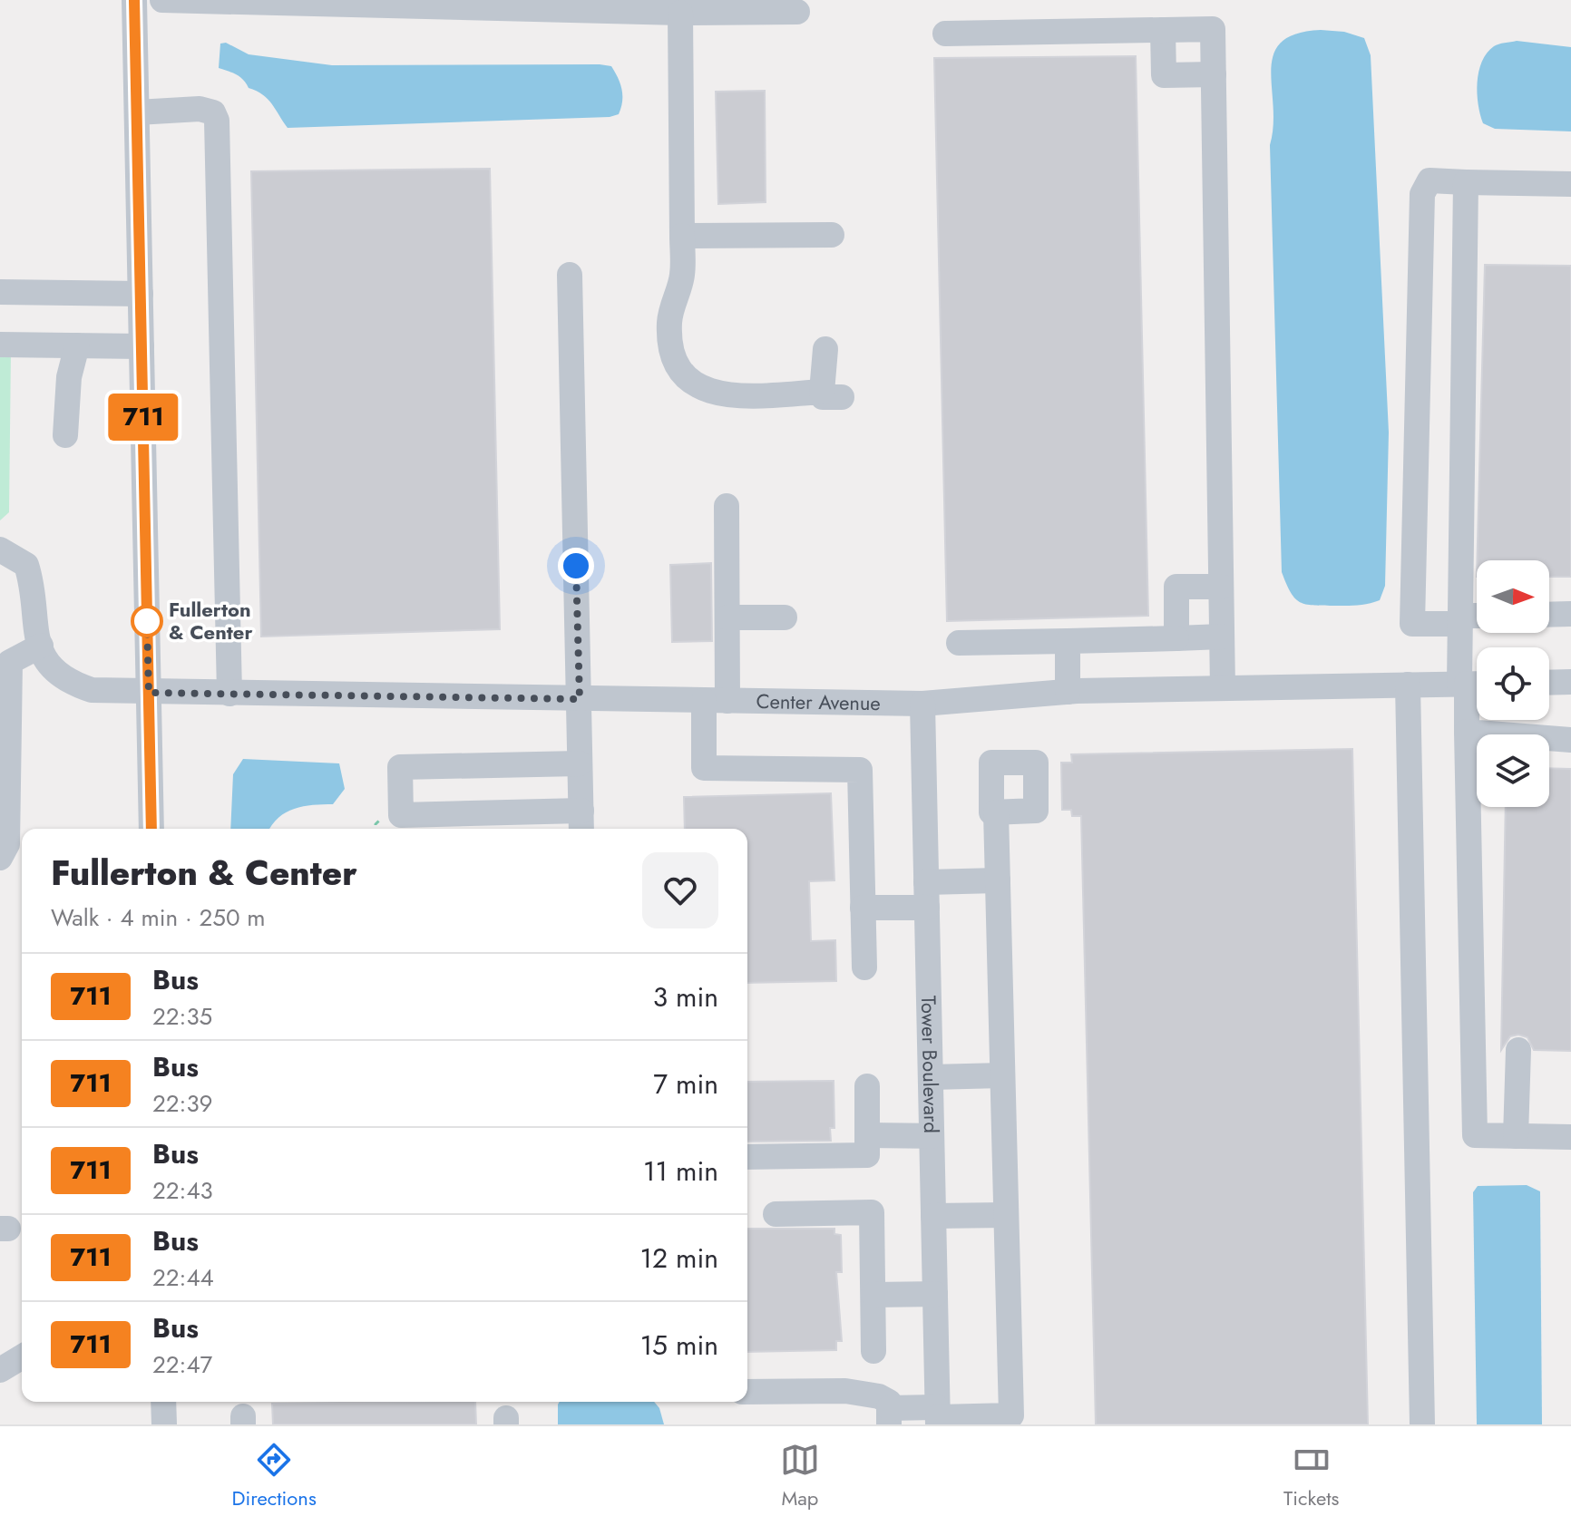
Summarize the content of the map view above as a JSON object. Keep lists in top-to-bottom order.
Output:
{
  "streets": {
    "street": ["Center Avenue", "Tower Boulevard"]
  },
  "crossings": [
    ["Center Avenue", "Tower Boulevard"]
  ],
  "places": ["Fullerton & Center"],
  "lines": ["bus line 711"],
  "north": "right",
  "page": {
    "on_map": "711",
    "heading": ["Fullerton & Center", "Walk · 4 min · 250 m"],
    "list": [
      {
        "mark": "711",
        "name": "Bus",
        "note": "22:35",
        "value": "3 min"
      },
      {
        "mark": "711",
        "name": "Bus",
        "note": "22:39",
        "value": "7 min"
      },
      {
        "mark": "711",
        "name": "Bus",
        "note": "22:43",
        "value": "11 min"
      },
      {
        "mark": "711",
        "name": "Bus",
        "note": "22:44",
        "value": "12 min"
      },
      {
        "mark": "711",
        "name": "Bus",
        "note": "22:47",
        "value": "15 min"
      }
    ],
    "tabs": ["Directions", "Map", "Tickets"]
  }
}
